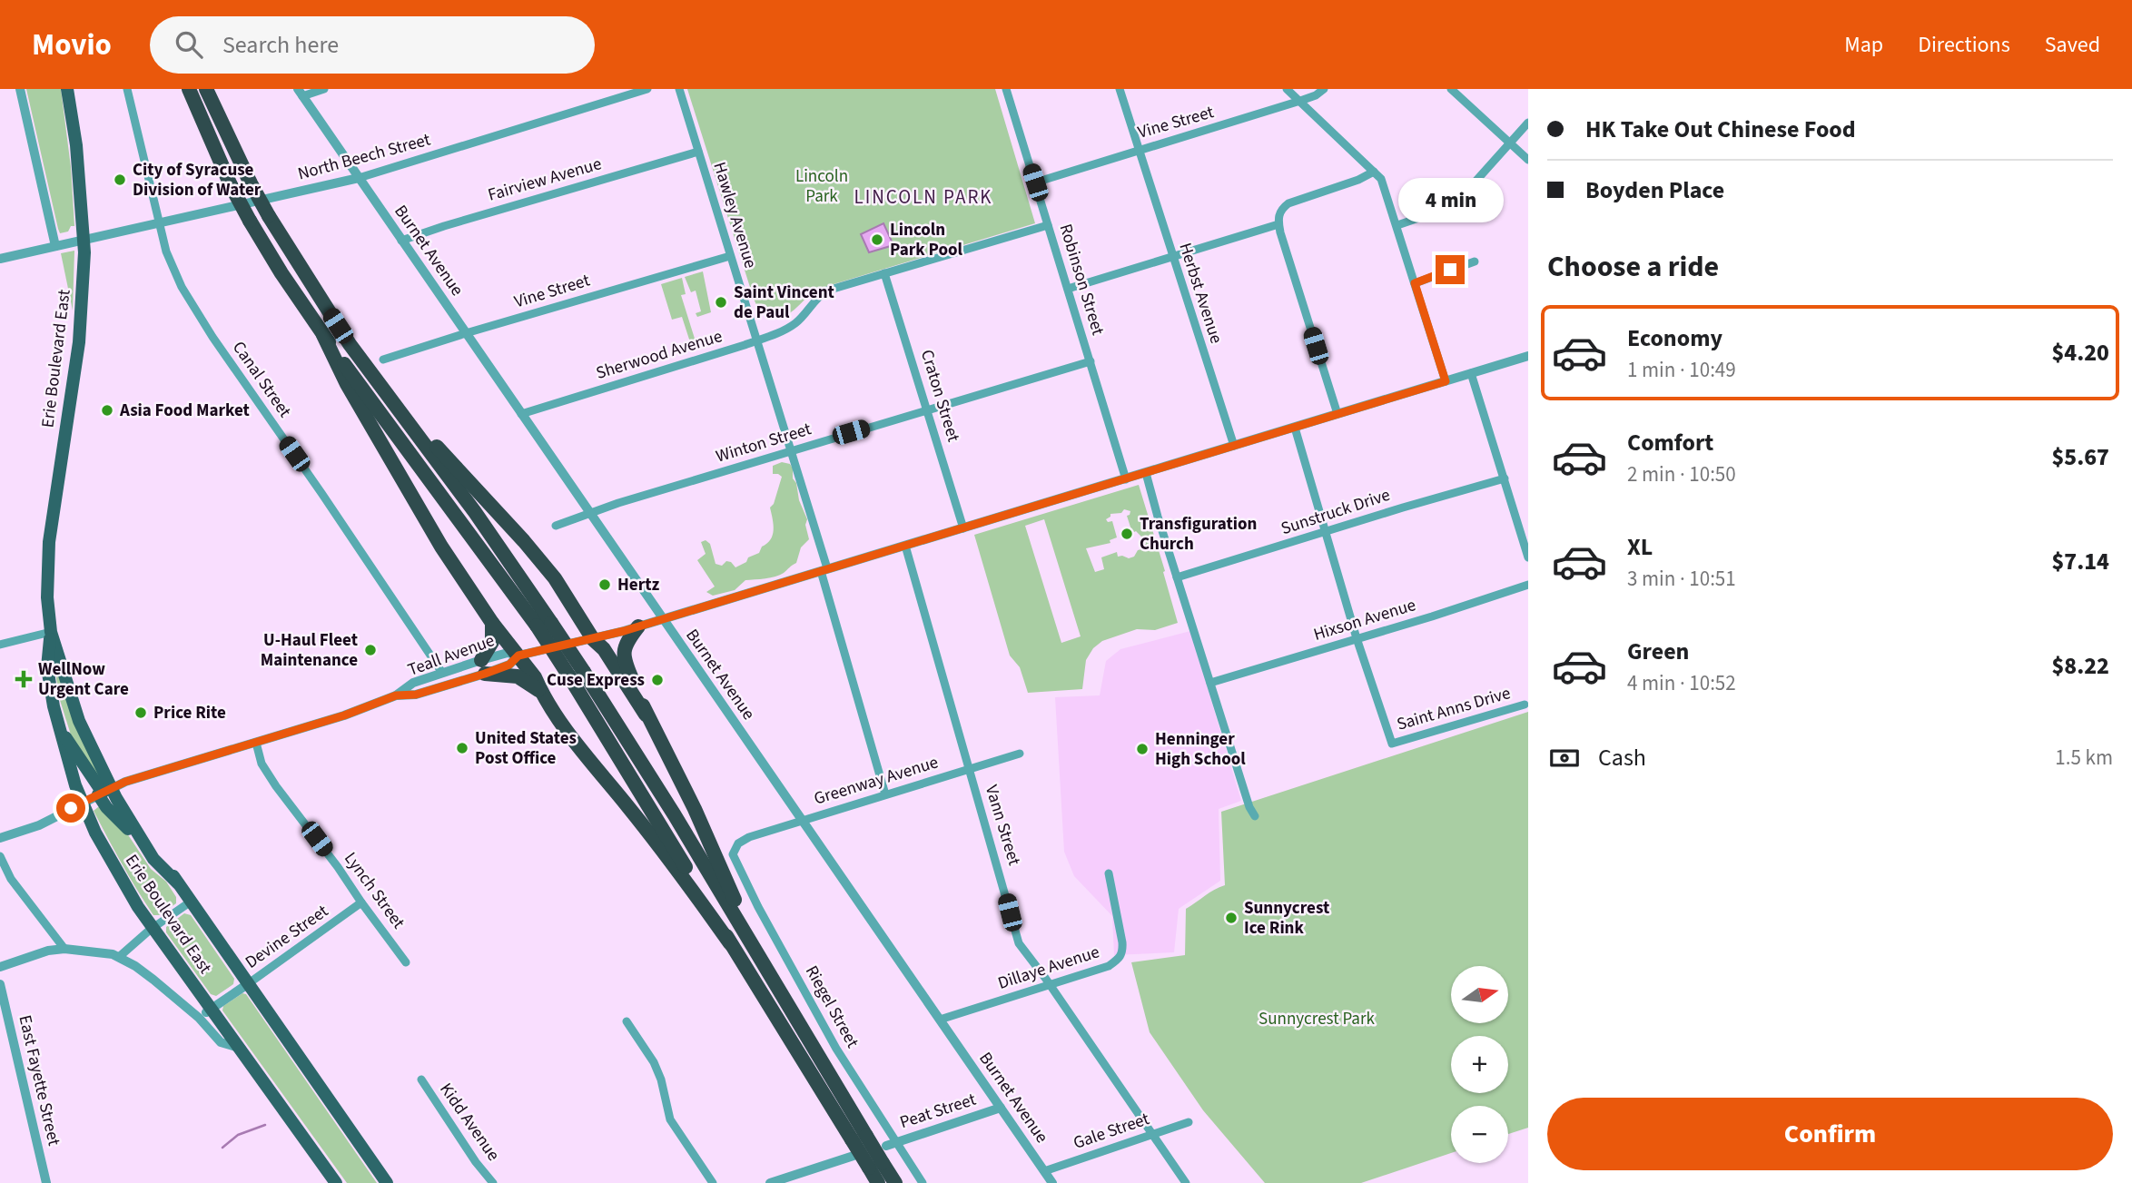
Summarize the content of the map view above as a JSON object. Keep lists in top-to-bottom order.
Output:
{
  "streets": {
    "main road": ["Erie Boulevard East"],
    "street": [
      "Vine Street",
      "North Beech Street",
      "Fairview Avenue",
      "Hawley Avenue",
      "Burnet Avenue",
      "Robinson Street",
      "Herbst Avenue",
      "Sherwood Avenue",
      "Canal Street",
      "Craton Street",
      "Winton Street",
      "Sunstruck Drive",
      "Hixson Avenue",
      "Teall Avenue",
      "Saint Anns Drive",
      "Greenway Avenue",
      "Vann Street",
      "Lynch Street",
      "Devine Street",
      "Dillaye Avenue",
      "Riegel Street",
      "East Fayette Street",
      "Peat Street",
      "Kidd Avenue",
      "Gale Street"
    ]
  },
  "crossings": [
    ["Vine Street", "Hawley Avenue"],
    ["Vine Street", "Burnet Avenue"],
    ["Vine Street", "Robinson Street"],
    ["Vine Street", "Herbst Avenue"],
    ["North Beech Street", "Burnet Avenue"],
    ["North Beech Street", "Erie Boulevard East"],
    ["North Beech Street", "Canal Street"],
    ["Fairview Avenue", "Hawley Avenue"],
    ["Fairview Avenue", "Burnet Avenue"],
    ["Hawley Avenue", "Sherwood Avenue"],
    ["Hawley Avenue", "Winton Street"],
    ["Hawley Avenue", "Teall Avenue"],
    ["Hawley Avenue", "Greenway Avenue"],
    ["Burnet Avenue", "Sherwood Avenue"],
    ["Burnet Avenue", "Winton Street"],
    ["Burnet Avenue", "Teall Avenue"],
    ["Burnet Avenue", "Greenway Avenue"],
    ["Burnet Avenue", "Dillaye Avenue"],
    ["Burnet Avenue", "Peat Street"],
    ["Burnet Avenue", "Gale Street"],
    ["Robinson Street", "Sherwood Avenue"],
    ["Robinson Street", "Winton Street"],
    ["Robinson Street", "Teall Avenue"],
    ["Herbst Avenue", "Teall Avenue"],
    ["Sherwood Avenue", "Craton Street"],
    ["Erie Boulevard East", "Teall Avenue"],
    ["Erie Boulevard East", "Devine Street"],
    ["Canal Street", "Teall Avenue"],
    ["Craton Street", "Winton Street"],
    ["Craton Street", "Teall Avenue"],
    ["Hixson Avenue", "Saint Anns Drive"],
    ["Teall Avenue", "Vann Street"],
    ["Teall Avenue", "Lynch Street"],
    ["Greenway Avenue", "Vann Street"],
    ["Greenway Avenue", "Riegel Street"],
    ["Vann Street", "Dillaye Avenue"],
    ["Vann Street", "Gale Street"],
    ["Lynch Street", "Devine Street"],
    ["Riegel Street", "Peat Street"]
  ],
  "districts": ["LINCOLN PARK"],
  "parks": ["Lincoln Park", "Sunnycrest Park"],
  "places": {
    "other": [
      "City of Syracuse Division of Water",
      "Lincoln Park Pool",
      "Saint Vincent de Paul",
      "Asia Food Market",
      "Transfiguration Church",
      "Hertz",
      "U-Haul Fleet Maintenance",
      "Cuse Express",
      "Price Rite",
      "United States Post Office",
      "Henninger High School",
      "Sunnycrest Ice Rink"
    ],
    "health": ["WellNow Urgent Care"]
  },
  "north": "right",
  "page": {
    "header": "Movio",
    "search": "Search here",
    "nav": ["Map", "Directions", "Saved"],
    "banner": ["HK Take Out Chinese Food", "Boyden Place"],
    "bubble": "4 min",
    "heading": "Choose a ride",
    "list": [
      {
        "name": "Economy",
        "note": "1 min · 10:49",
        "value": "$4.20"
      },
      {
        "name": "Comfort",
        "note": "2 min · 10:50",
        "value": "$5.67"
      },
      {
        "name": "XL",
        "note": "3 min · 10:51",
        "value": "$7.14"
      },
      {
        "name": "Green",
        "note": "4 min · 10:52",
        "value": "$8.22"
      }
    ],
    "pay": ["Cash", "1.5 km"],
    "map_buttons": ["+", "−"],
    "buttons": "Confirm"
  }
}
